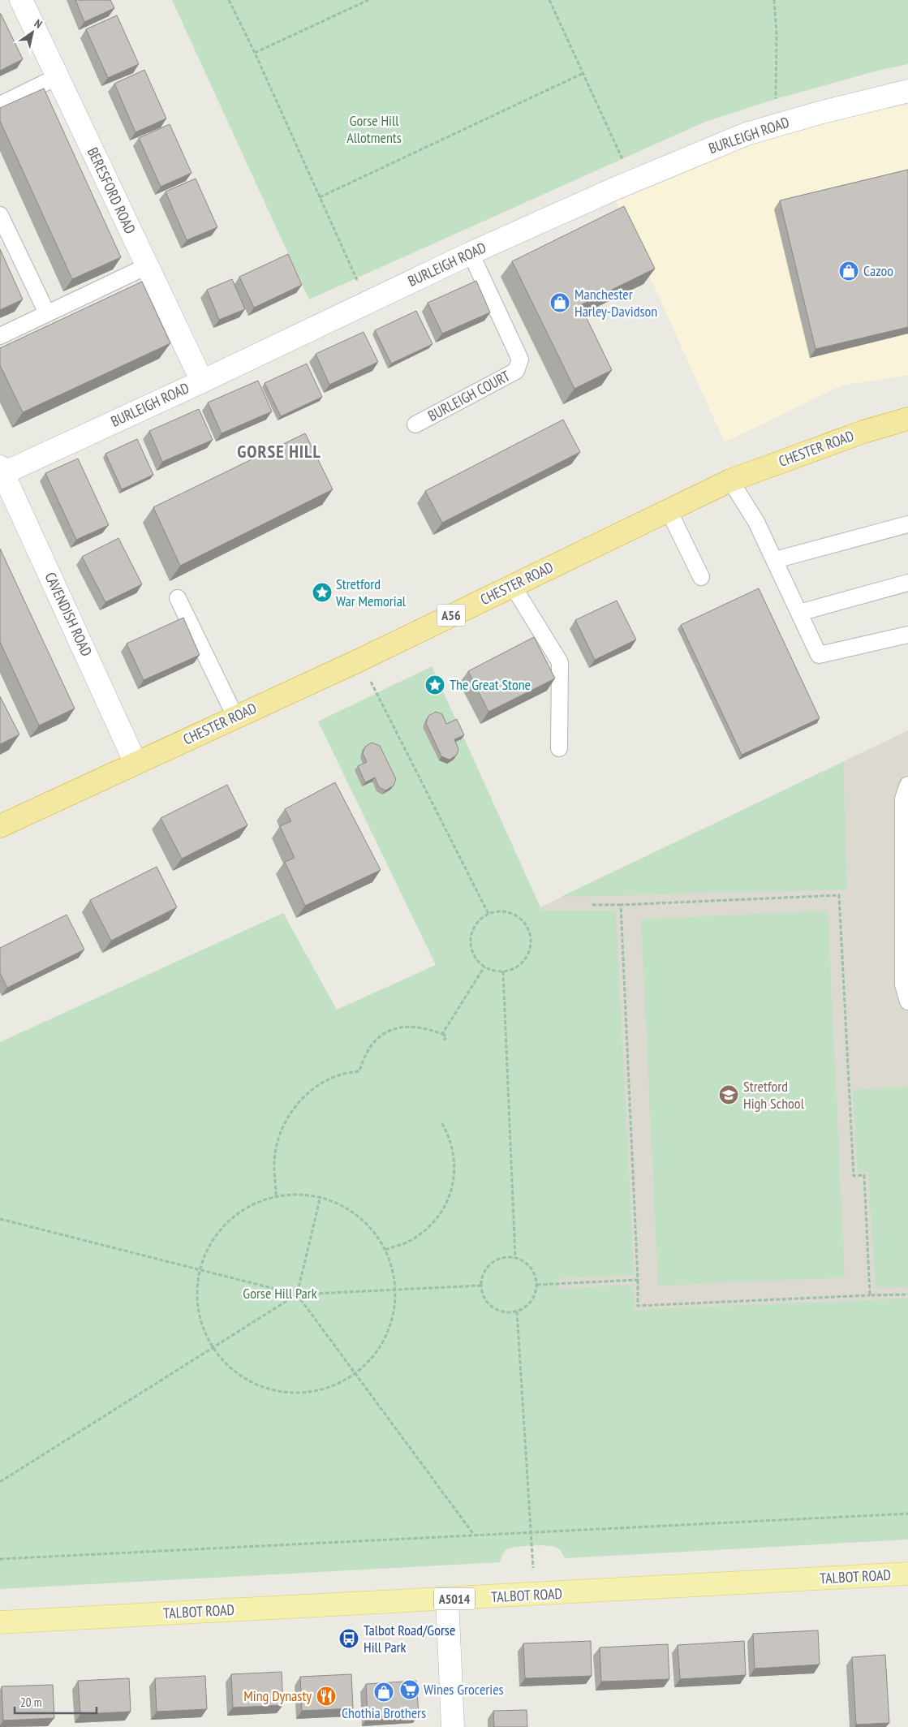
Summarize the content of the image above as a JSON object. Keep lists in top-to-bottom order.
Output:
{
  "streets": {
    "highway": ["CHESTER ROAD", "A56"],
    "main road": ["TALBOT ROAD", "A5014"],
    "street": ["BURLEIGH ROAD", "BERESFORD ROAD", "CAVENDISH ROAD"],
    "lane": ["BURLEIGH COURT"]
  },
  "crossings": [
    ["BURLEIGH ROAD", "BERESFORD ROAD"],
    ["BURLEIGH ROAD", "BURLEIGH COURT"],
    ["BURLEIGH ROAD", "CAVENDISH ROAD"],
    ["CHESTER ROAD", "CAVENDISH ROAD"]
  ],
  "districts": ["GORSE HILL"],
  "parks": ["Gorse Hill Allotments", "Gorse Hill Park"],
  "places": {
    "shop": ["Cazoo", "Manchester Harley-Davidson", "Chothia Brothers"],
    "place": ["Stretford War Memorial", "The Great Stone"],
    "school or university": ["Stretford High School"],
    "bus stop": ["Talbot Road/Gorse Hill Park"],
    "supermarket": ["Wines Groceries"],
    "restaurant": ["Ming Dynasty"]
  },
  "scale_bar": "20 m",
  "north": "top right"
}
